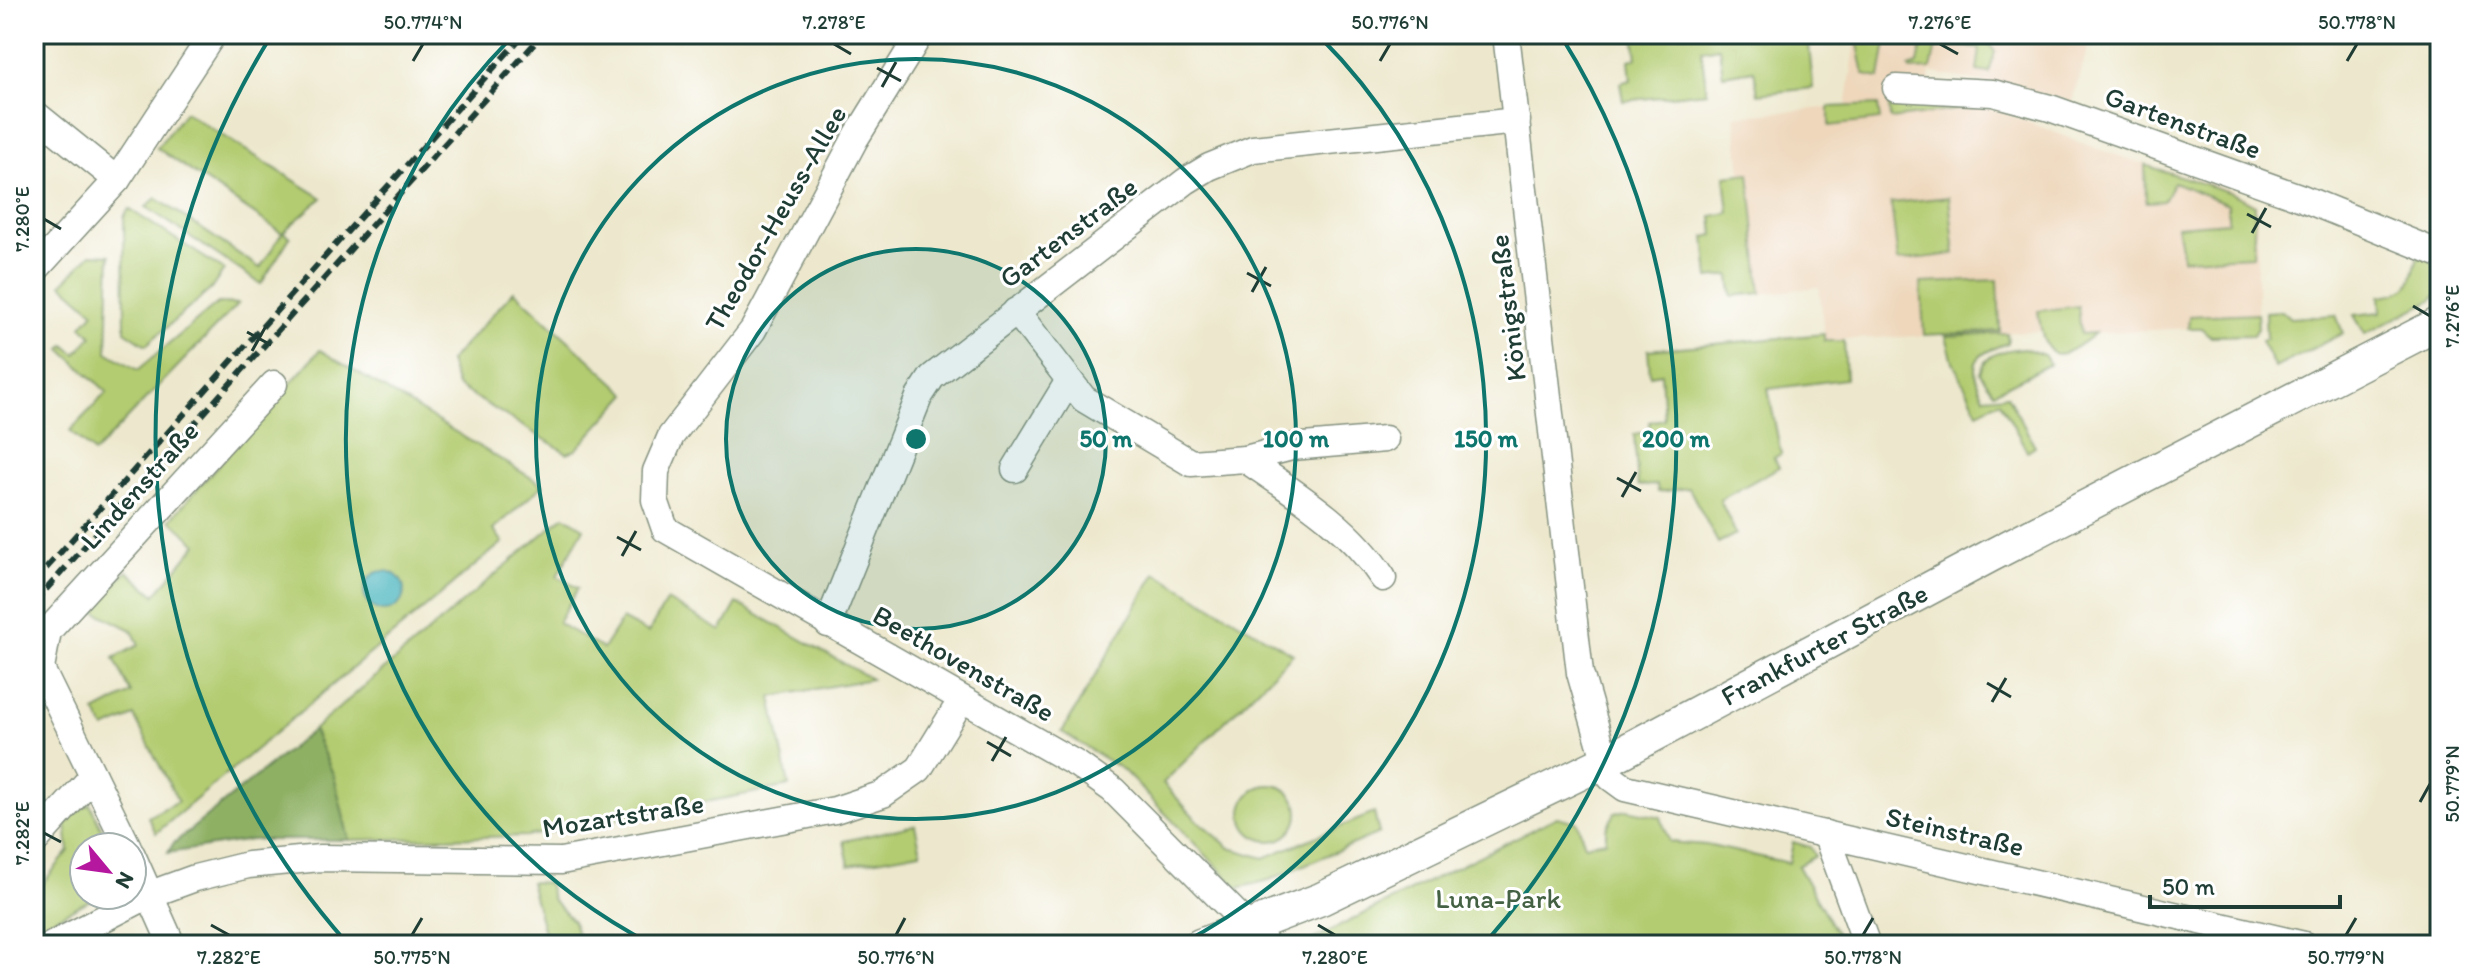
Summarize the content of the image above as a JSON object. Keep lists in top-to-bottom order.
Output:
{
  "streets": {
    "main road": ["Frankfurter Straße"],
    "street": [
      "Gartenstraße",
      "Theodor-Heuss-Allee",
      "Königstraße",
      "Lindenstraße",
      "Beethovenstraße",
      "Mozartstraße",
      "Steinstraße"
    ]
  },
  "crossings": [
    ["Gartenstraße", "Königstraße"],
    ["Gartenstraße", "Beethovenstraße"],
    ["Theodor-Heuss-Allee", "Beethovenstraße"],
    ["Königstraße", "Frankfurter Straße"],
    ["Königstraße", "Steinstraße"],
    ["Frankfurter Straße", "Beethovenstraße"],
    ["Frankfurter Straße", "Steinstraße"],
    ["Beethovenstraße", "Mozartstraße"]
  ],
  "parks": ["Luna-Park"],
  "scale_bar": "50 m",
  "north": "bottom right",
  "coordinates": [
    "50.774°N",
    "7.278°E",
    "50.776°N",
    "7.276°E",
    "50.778°N",
    "7.280°E",
    "50.779°N",
    "7.282°E",
    "50.775°N"
  ],
  "rings": [
    "50 m",
    "100 m",
    "150 m",
    "200 m"
  ]
}
